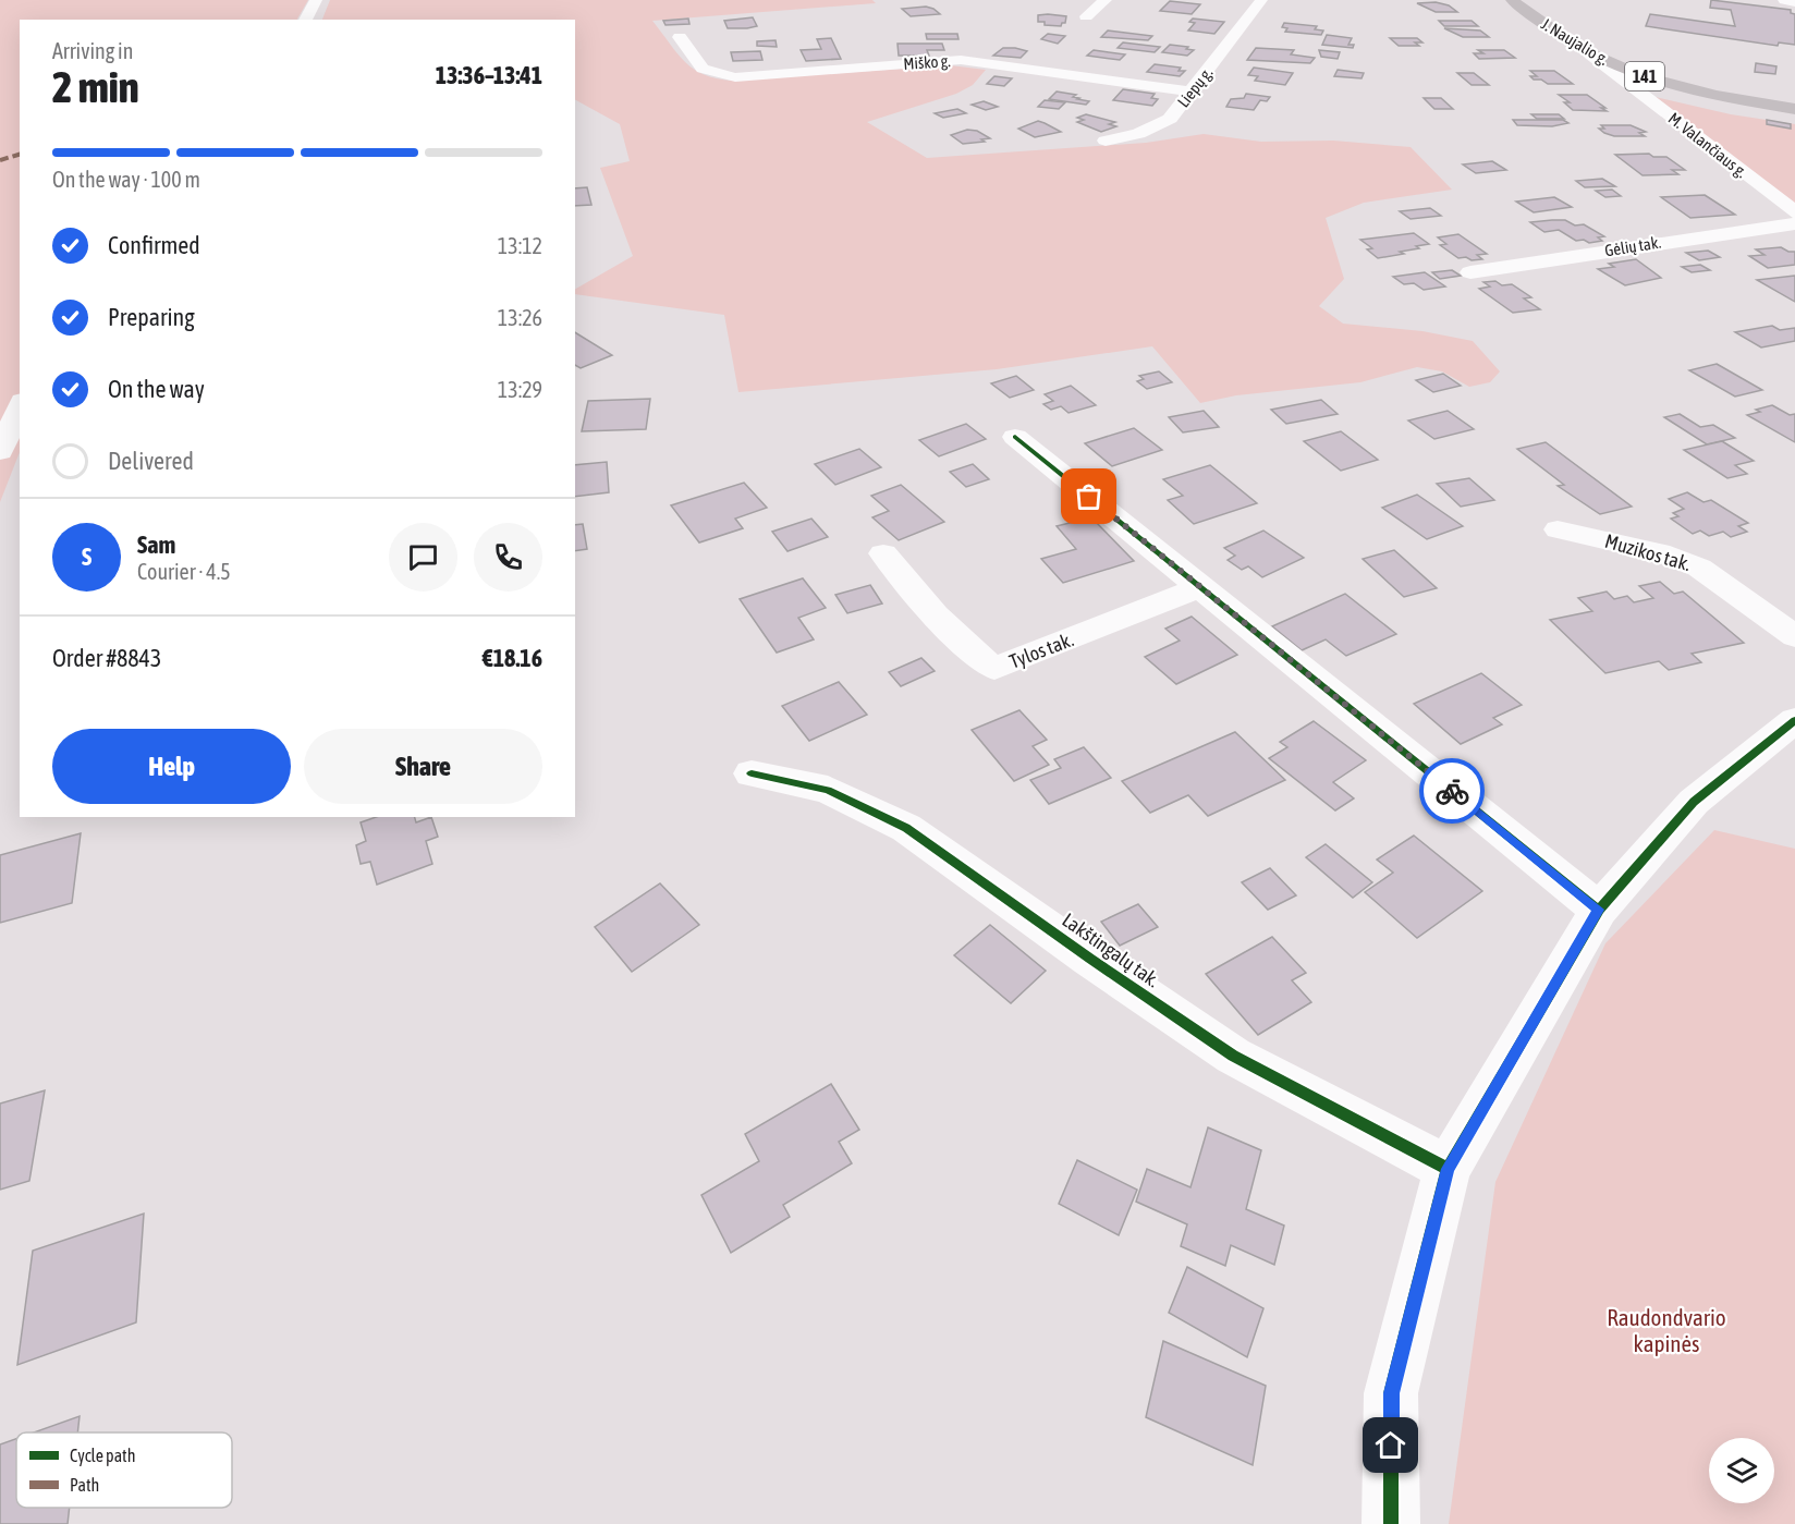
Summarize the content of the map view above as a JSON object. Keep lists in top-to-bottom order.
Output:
{
  "streets": {
    "main road": ["J. Naujalio g.", "141"],
    "street": [
      "Miško g.",
      "Liepų g.",
      "M. Valančiaus g.",
      "Gėlių tak.",
      "Muzikos tak.",
      "Tylos tak.",
      "Lakštingalų tak."
    ]
  },
  "crossings": [
    ["J. Naujalio g.", "M. Valančiaus g."],
    ["Miško g.", "Liepų g."]
  ],
  "parks": ["Raudondvario kapinės"],
  "legend": ["Cycle path", "Path"],
  "page": {
    "heading": ["2 min", "Arriving in", "13:36–13:41"],
    "panel": [
      "Sam",
      "Courier · 4.5",
      "Order #8843",
      "€18.16"
    ],
    "bar": "On the way · 100 m",
    "list": [
      ["Confirmed", "13:12"],
      ["Preparing", "13:26"],
      ["On the way", "13:29"],
      "Delivered"
    ],
    "round": "S",
    "buttons": ["Help", "Share"]
  }
}
